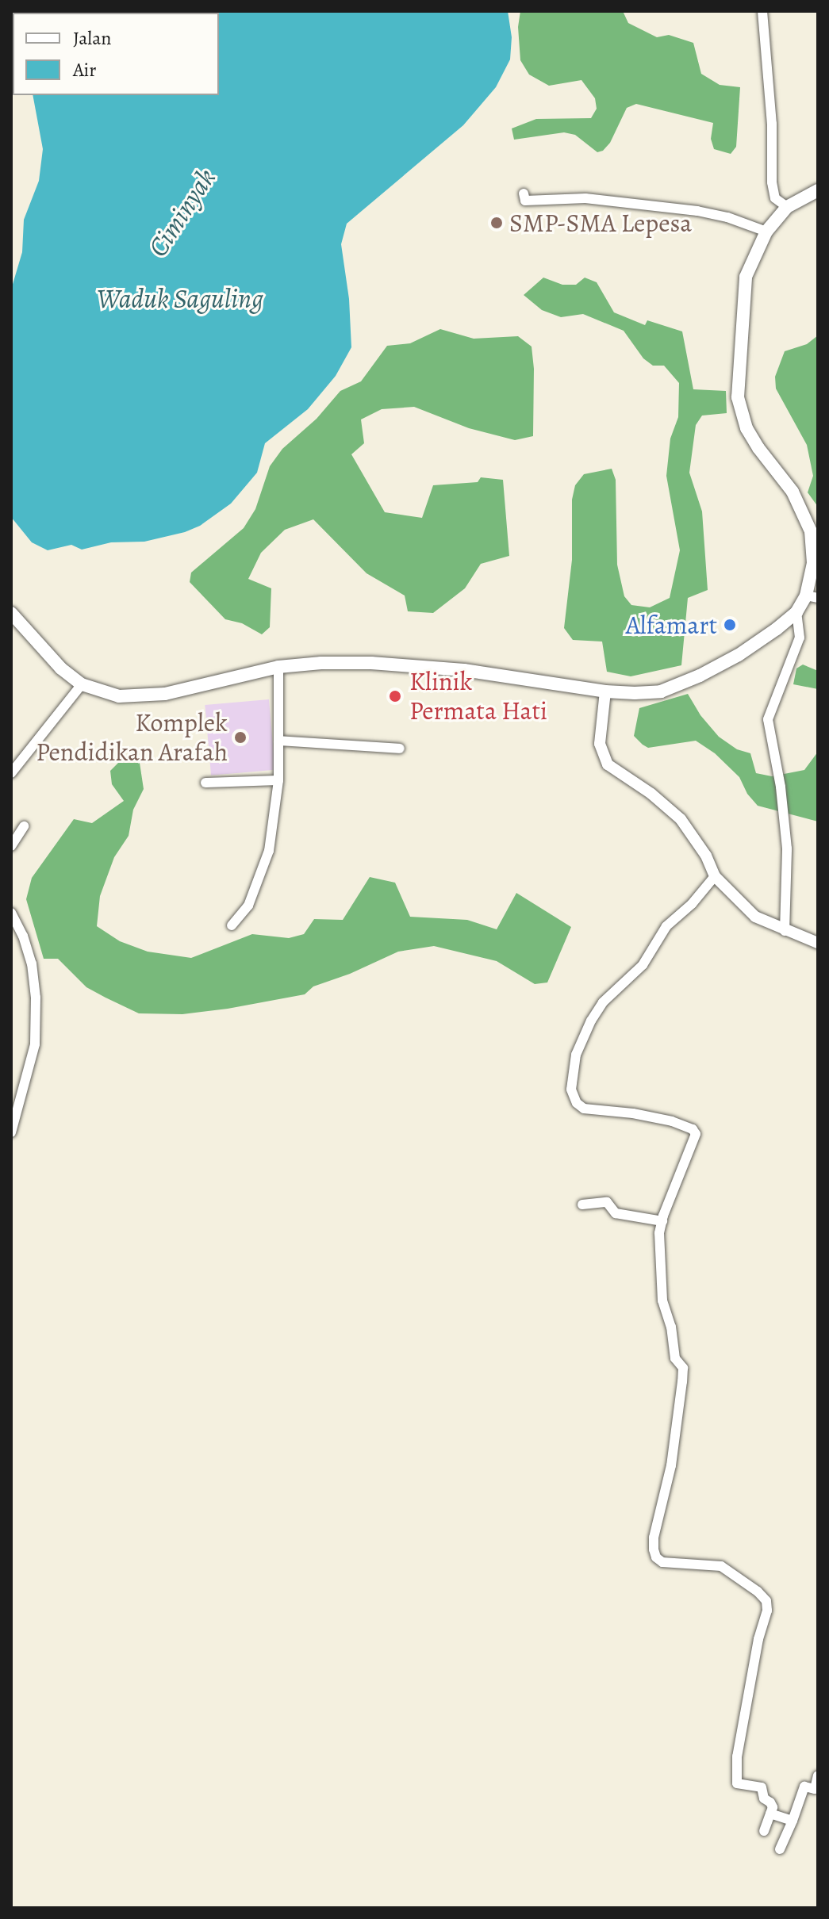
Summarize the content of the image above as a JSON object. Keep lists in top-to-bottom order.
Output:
{
  "water": ["Ciminyak", "Waduk Saguling"],
  "places": [
    "SMP-SMA Lepesa",
    "Alfamart",
    "Klinik Permata Hati",
    "Komplek Pendidikan Arafah"
  ],
  "legend": ["Jalan", "Air"]
}
